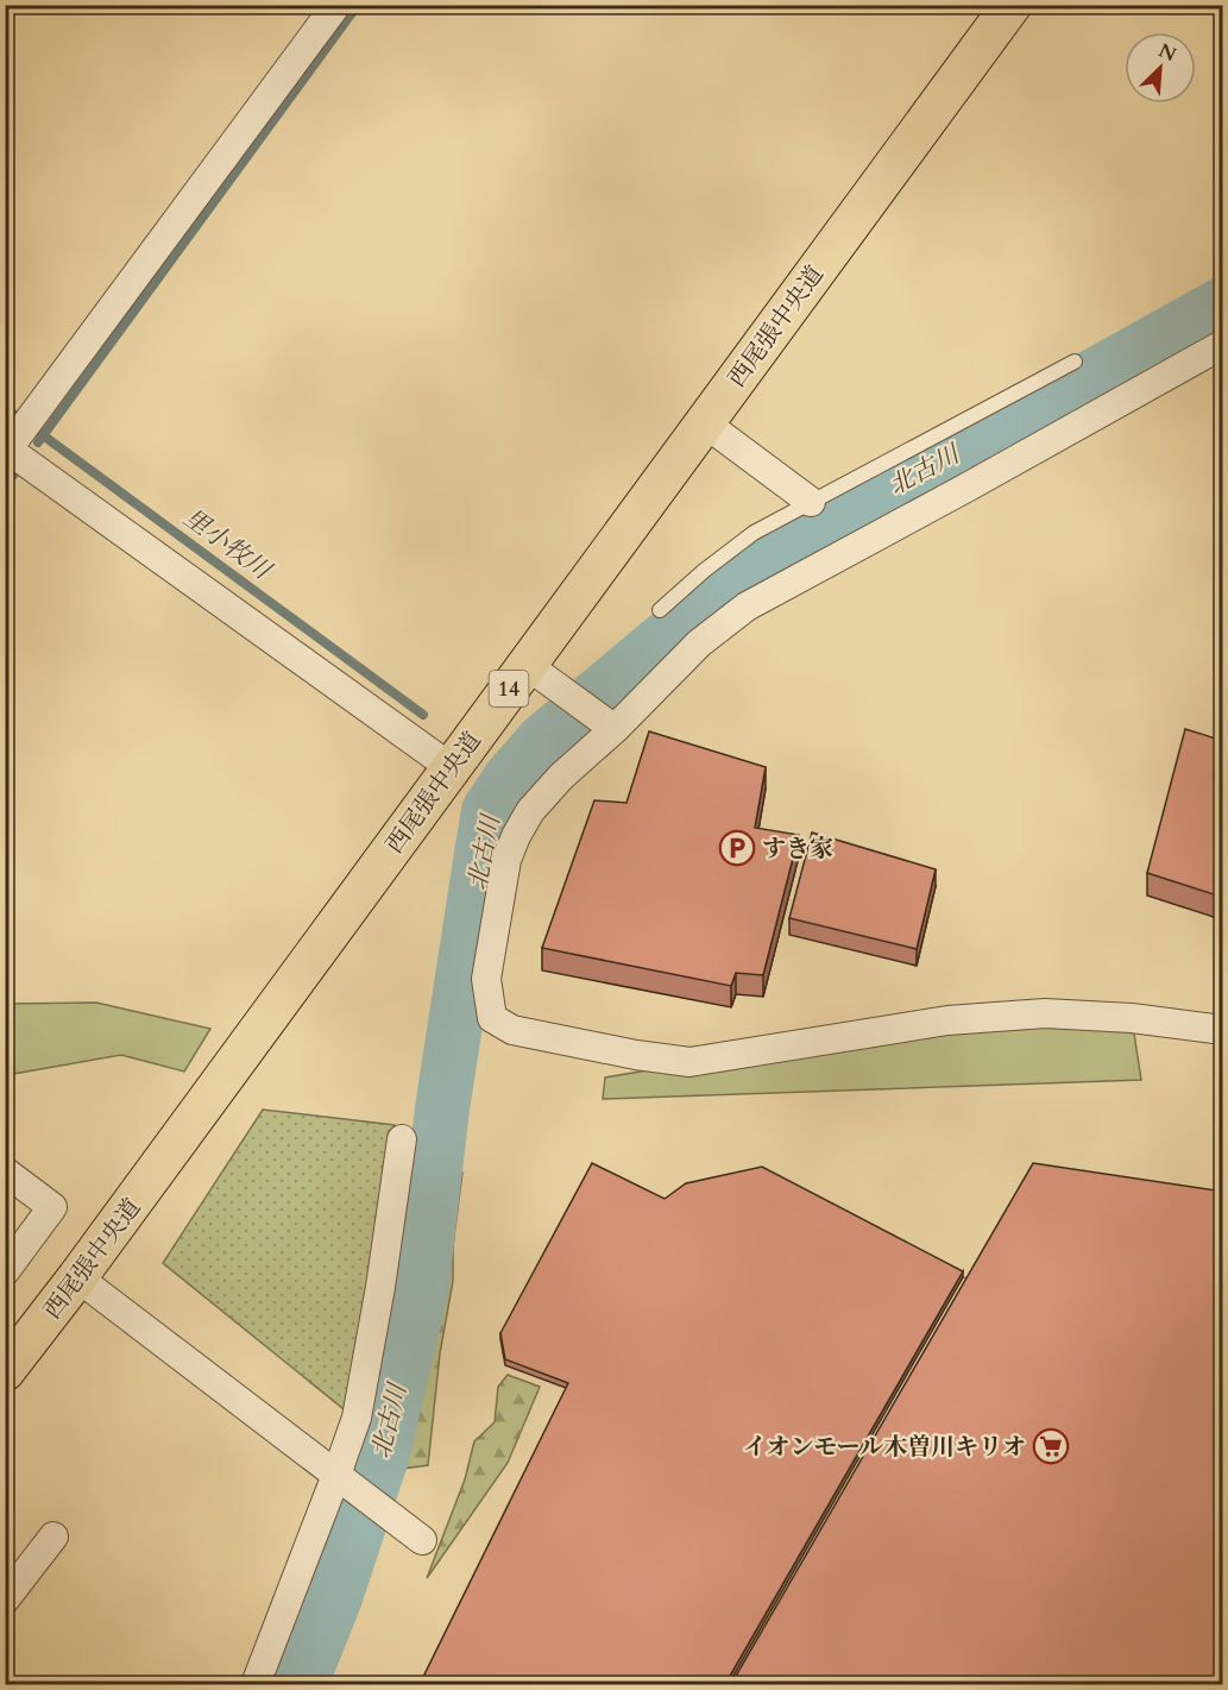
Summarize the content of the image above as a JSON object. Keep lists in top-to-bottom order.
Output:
{
  "streets": {
    "main road": ["西尾張中央道", "14"]
  },
  "water": ["北古川", "里小牧川"],
  "places": {
    "parking": ["すき家"],
    "supermarket": ["イオンモール木曽川キリオ"]
  },
  "north": "top right"
}
